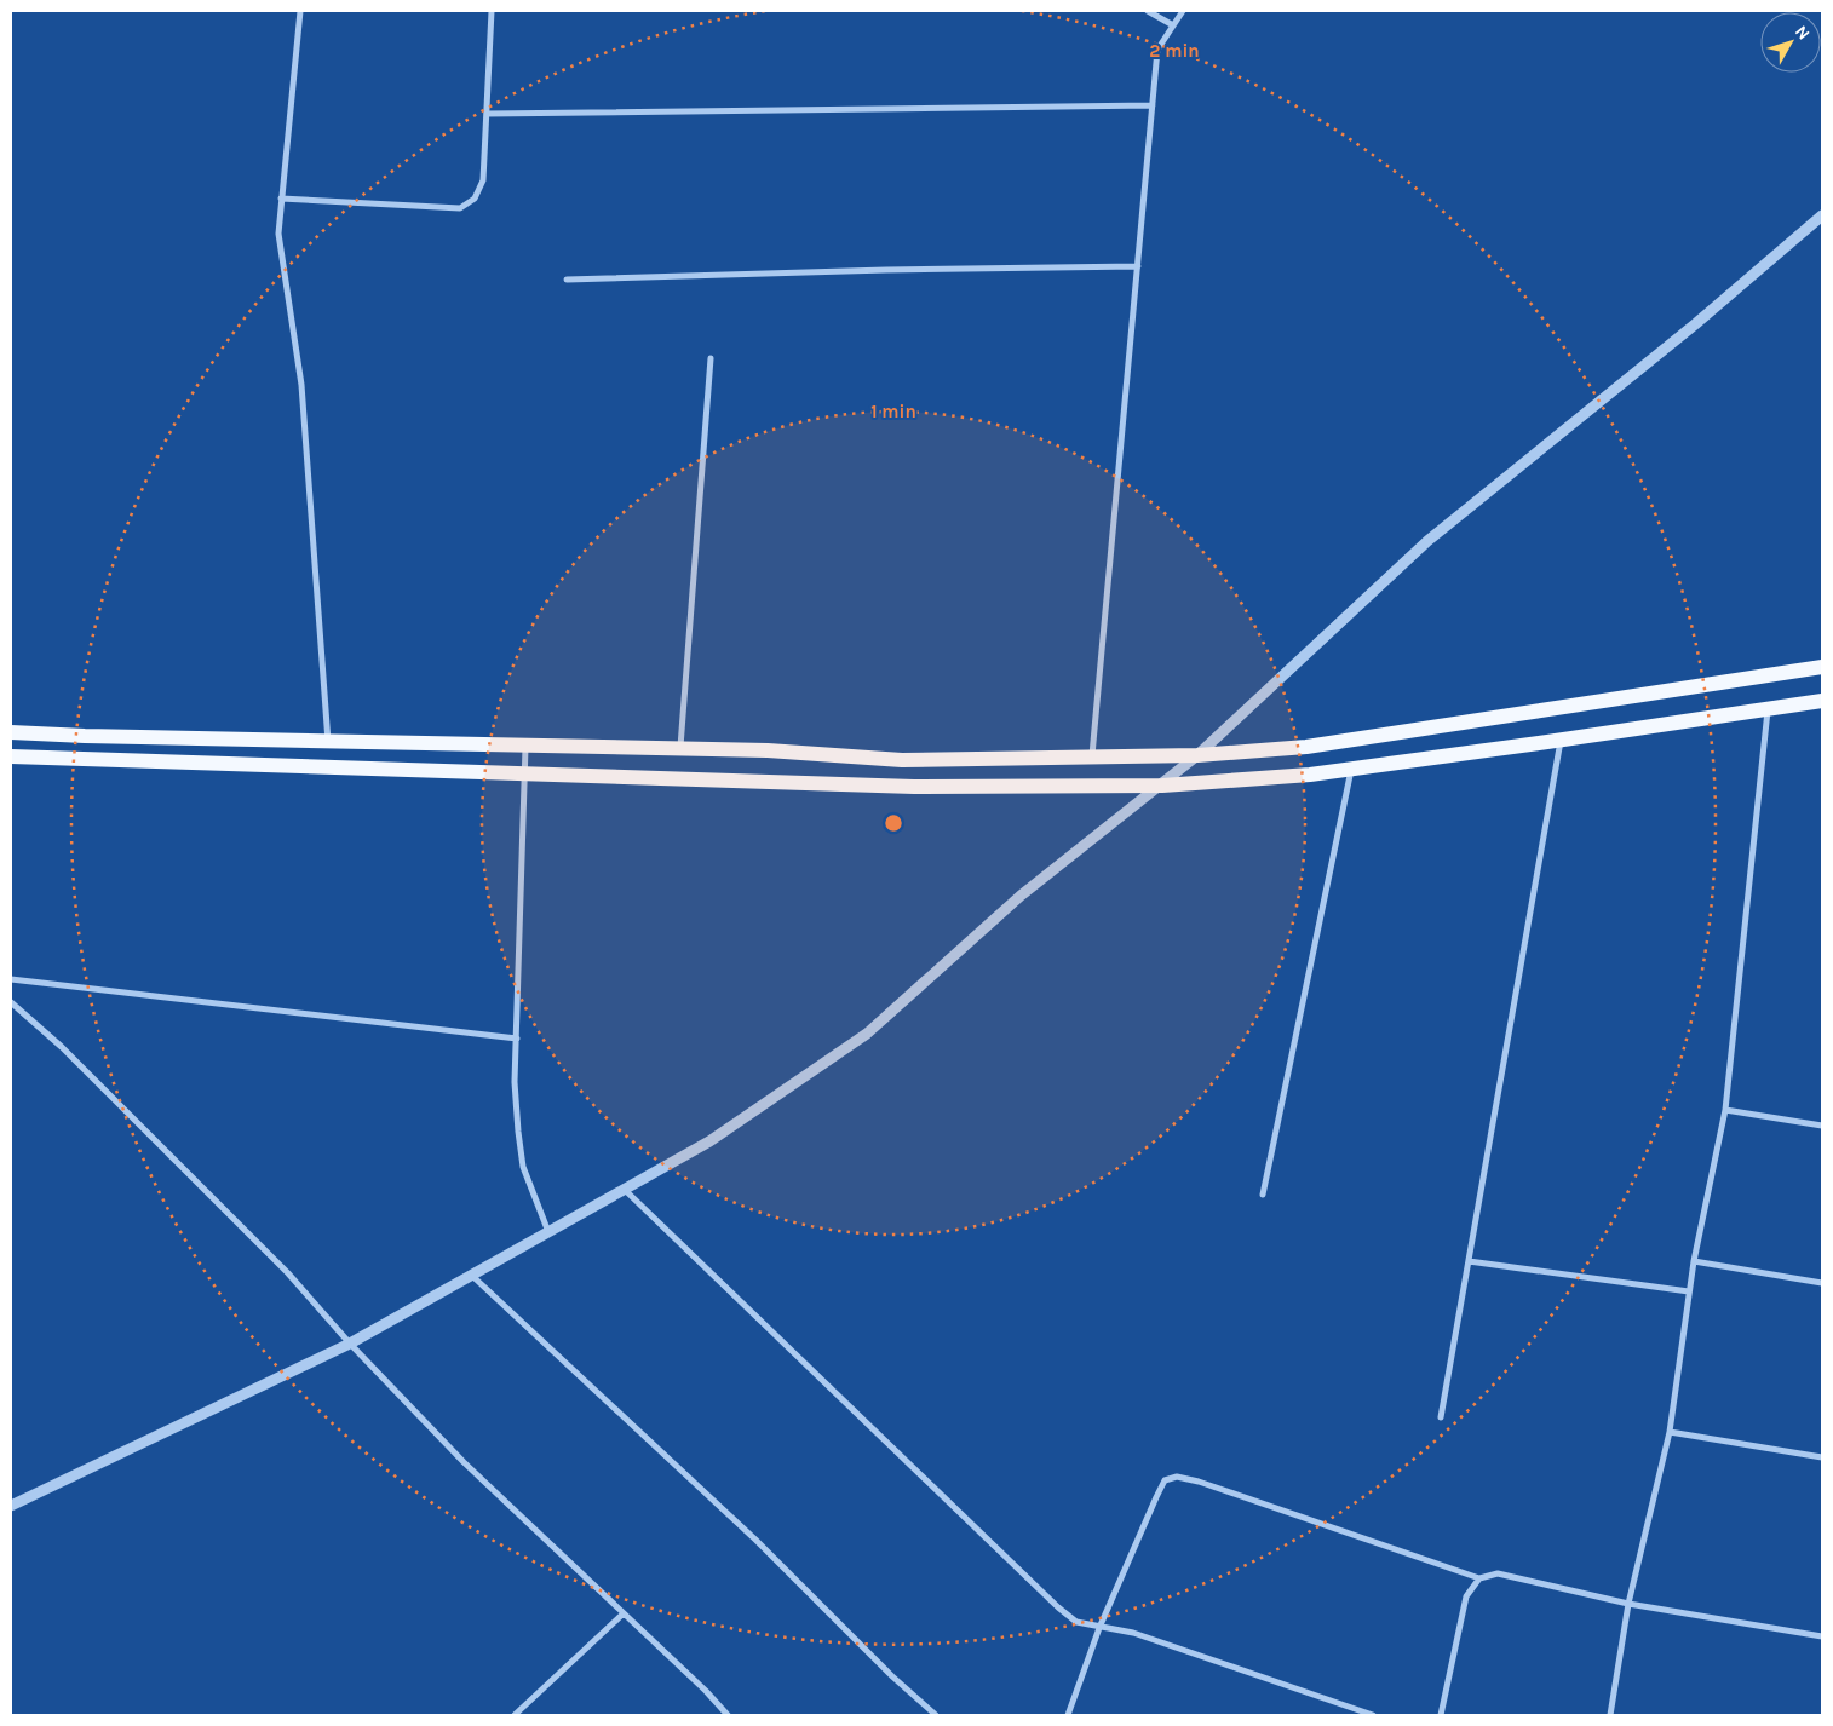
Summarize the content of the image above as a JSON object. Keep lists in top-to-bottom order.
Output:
{
  "north": "top right",
  "rings": ["2 min", "1 min"]
}
